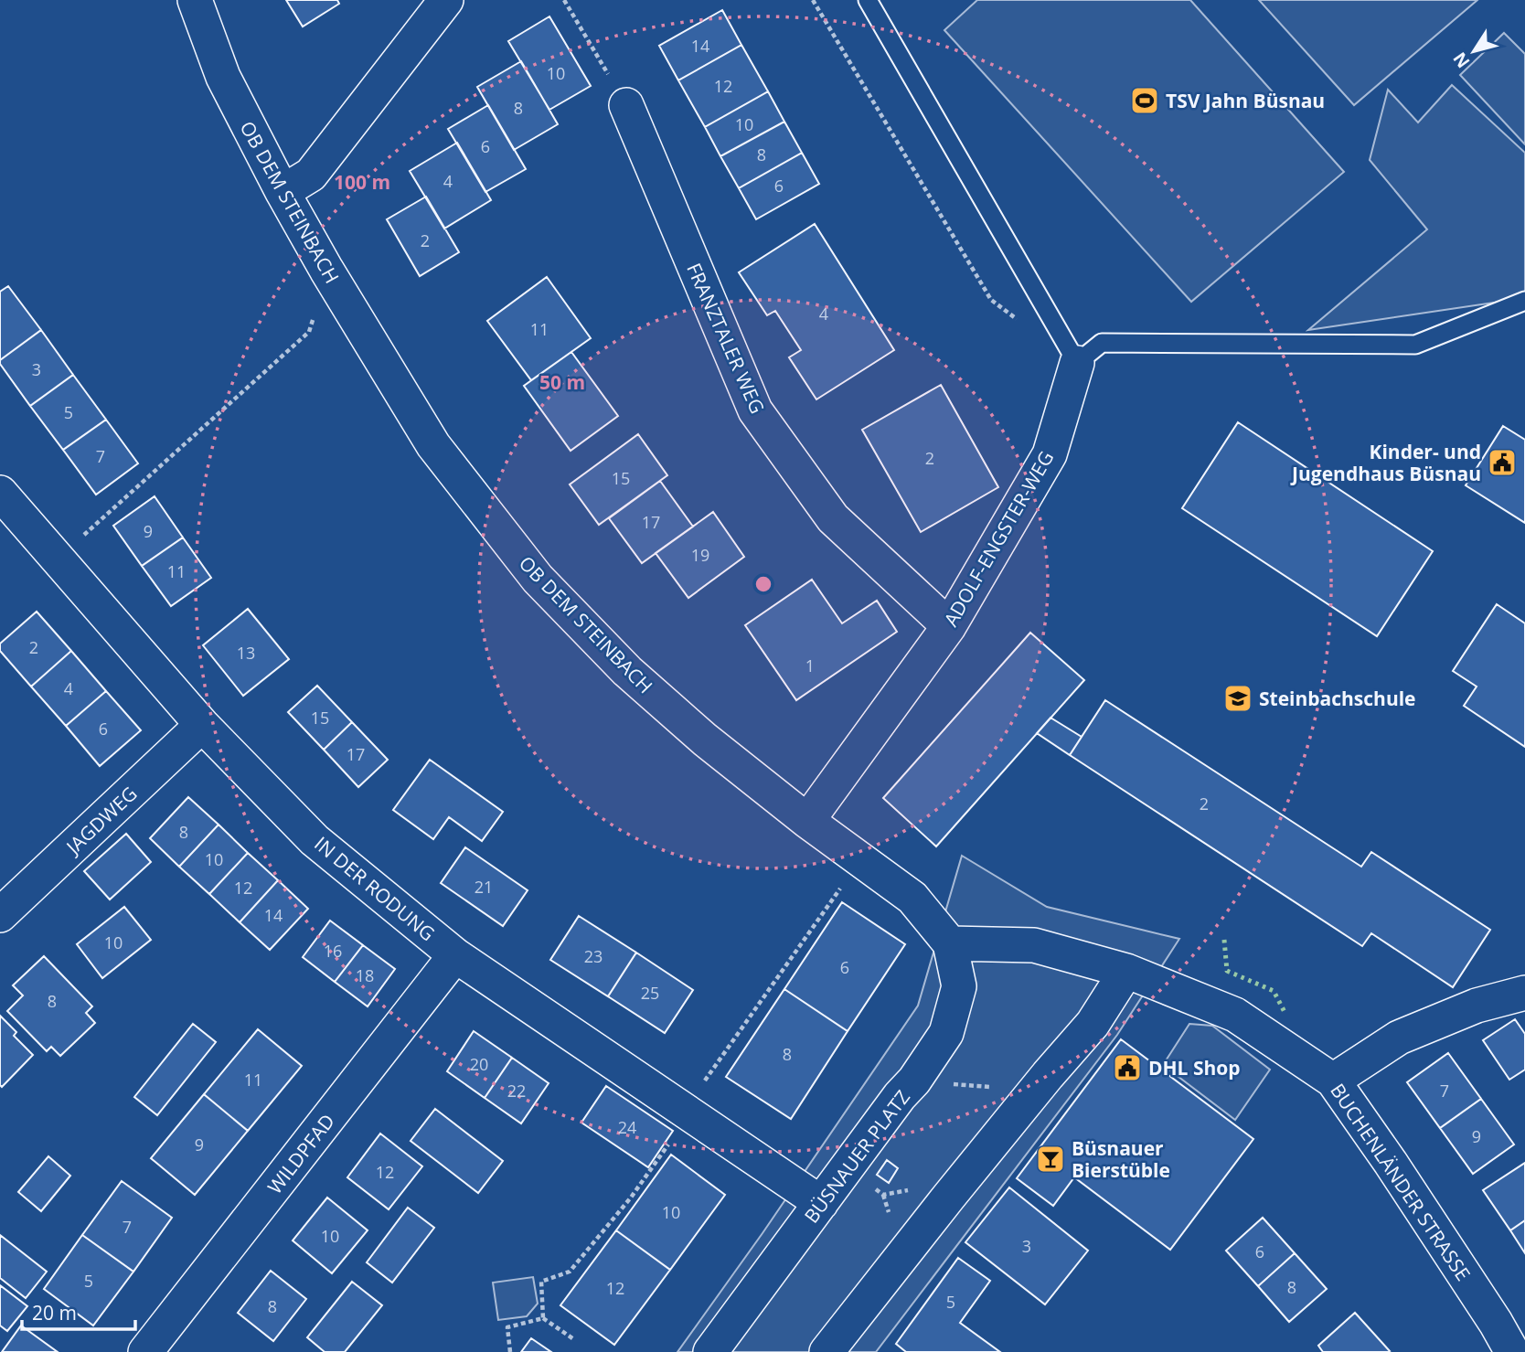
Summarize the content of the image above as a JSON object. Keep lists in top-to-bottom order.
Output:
{
  "streets": {
    "street": [
      "OB DEM STEINBACH",
      "FRANZTALER WEG",
      "ADOLF-ENGSTER-WEG",
      "JAGDWEG",
      "IN DER RODUNG",
      "WILDPFAD",
      "BÜSNAUER PLATZ",
      "BUCHENLÄNDER STRASSE"
    ]
  },
  "crossings": [
    ["OB DEM STEINBACH", "ADOLF-ENGSTER-WEG"],
    ["OB DEM STEINBACH", "BÜSNAUER PLATZ"],
    ["FRANZTALER WEG", "ADOLF-ENGSTER-WEG"],
    ["JAGDWEG", "IN DER RODUNG"],
    ["IN DER RODUNG", "WILDPFAD"],
    ["IN DER RODUNG", "BÜSNAUER PLATZ"]
  ],
  "places": {
    "sports": ["TSV Jahn Büsnau"],
    "public building": ["Kinder- und Jugendhaus Büsnau", "DHL Shop"],
    "school or university": ["Steinbachschule"],
    "bar": ["Büsnauer Bierstüble"]
  },
  "house_numbers": [
    "14",
    "10",
    "12",
    "8",
    "10",
    "6",
    "8",
    "4",
    "6",
    "2",
    "4",
    "11",
    "3",
    "5",
    "7",
    "2",
    "15",
    "17",
    "9",
    "19",
    "11",
    "2",
    "13",
    "1",
    "4",
    "15",
    "6",
    "17",
    "2",
    "8",
    "10",
    "21",
    "12",
    "14",
    "10",
    "16",
    "23",
    "6",
    "18",
    "25",
    "8",
    "8",
    "20",
    "11",
    "22",
    "7",
    "24",
    "9",
    "9",
    "12",
    "10",
    "7",
    "10",
    "3",
    "6",
    "5",
    "8",
    "12",
    "5",
    "8"
  ],
  "scale_bar": "20 m",
  "north": "bottom left",
  "rings": ["100 m", "50 m"]
}
